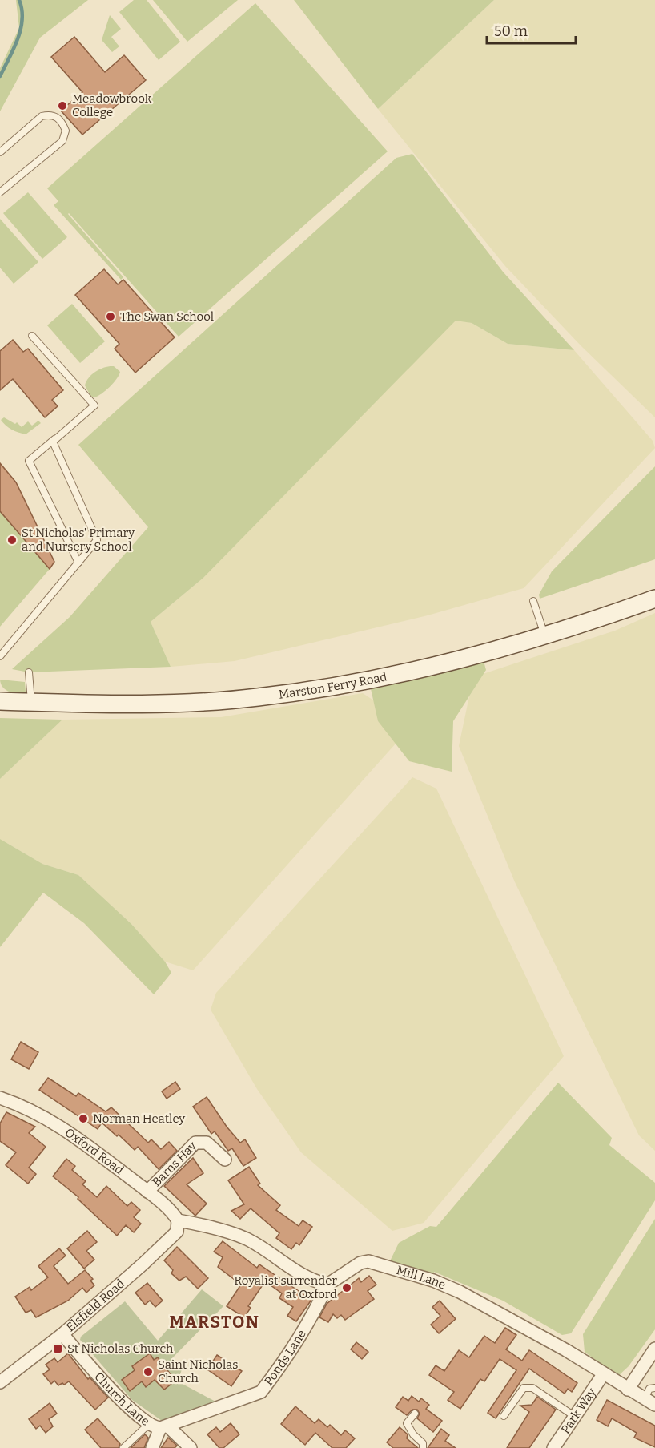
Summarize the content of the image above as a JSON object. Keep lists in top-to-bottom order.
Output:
{
  "streets": {
    "main road": ["Marston Ferry Road"],
    "street": [
      "Oxford Road",
      "Barns Hay",
      "Mill Lane",
      "Elsfield Road",
      "Ponds Lane",
      "Church Lane",
      "Park Way"
    ]
  },
  "crossings": [
    ["Oxford Road", "Barns Hay"],
    ["Oxford Road", "Elsfield Road"],
    ["Mill Lane", "Ponds Lane"],
    ["Mill Lane", "Park Way"],
    ["Elsfield Road", "Church Lane"],
    ["Ponds Lane", "Church Lane"]
  ],
  "districts": ["MARSTON"],
  "places": {
    "other": [
      "Meadowbrook College",
      "The Swan School",
      "St Nicholas' Primary and Nursery School",
      "Norman Heatley",
      "Royalist surrender at Oxford",
      "Saint Nicholas Church"
    ],
    "transit": ["St Nicholas Church"]
  },
  "scale_bar": "50 m"
}
